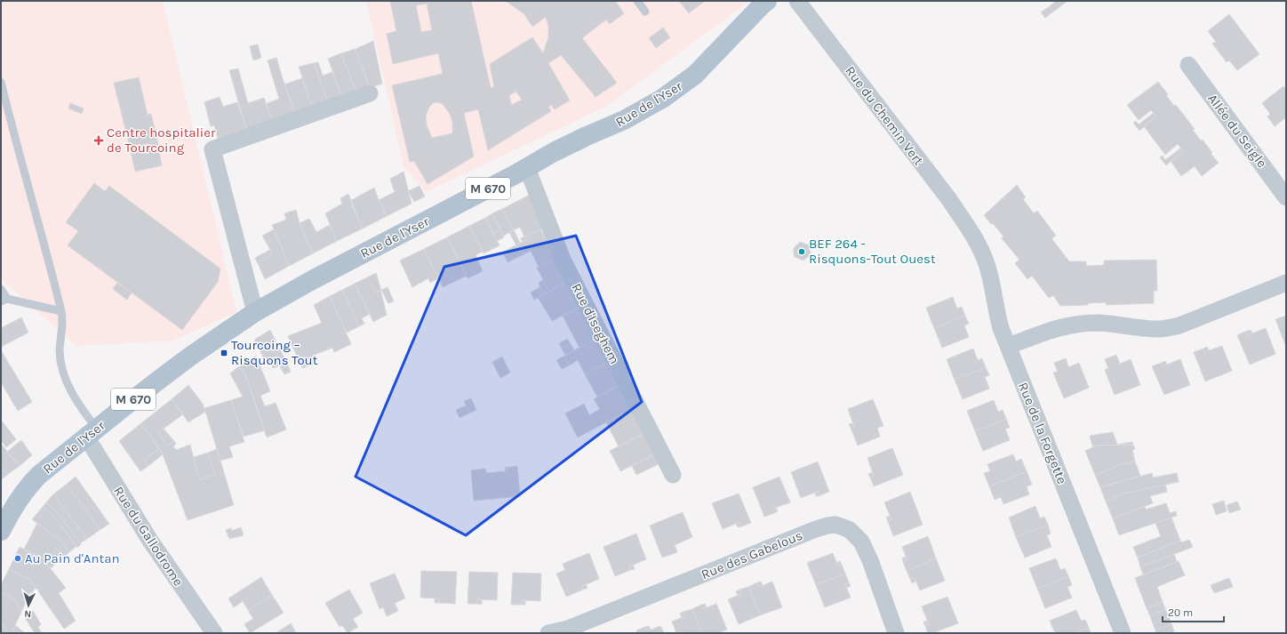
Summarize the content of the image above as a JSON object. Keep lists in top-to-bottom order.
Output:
{
  "streets": {
    "main road": ["Rue de l'Yser", "M 670"],
    "street": [
      "Rue du Chemin Vert",
      "Allée du Seigle",
      "Rue d'Iseghem",
      "Rue de la Forgette",
      "Rue du Gallodrome",
      "Rue des Gabelous"
    ]
  },
  "crossings": [
    ["Rue de l'Yser", "Rue d'Iseghem"],
    ["Rue de l'Yser", "Rue du Gallodrome"],
    ["Rue du Chemin Vert", "Rue de la Forgette"]
  ],
  "places": {
    "health": ["Centre hospitalier de Tourcoing"],
    "other": ["BEF 264 - Risquons-Tout Ouest", "Au Pain d'Antan"],
    "transit": ["Tourcoing – Risquons Tout"]
  },
  "scale_bar": "20 m",
  "north": "bottom"
}
